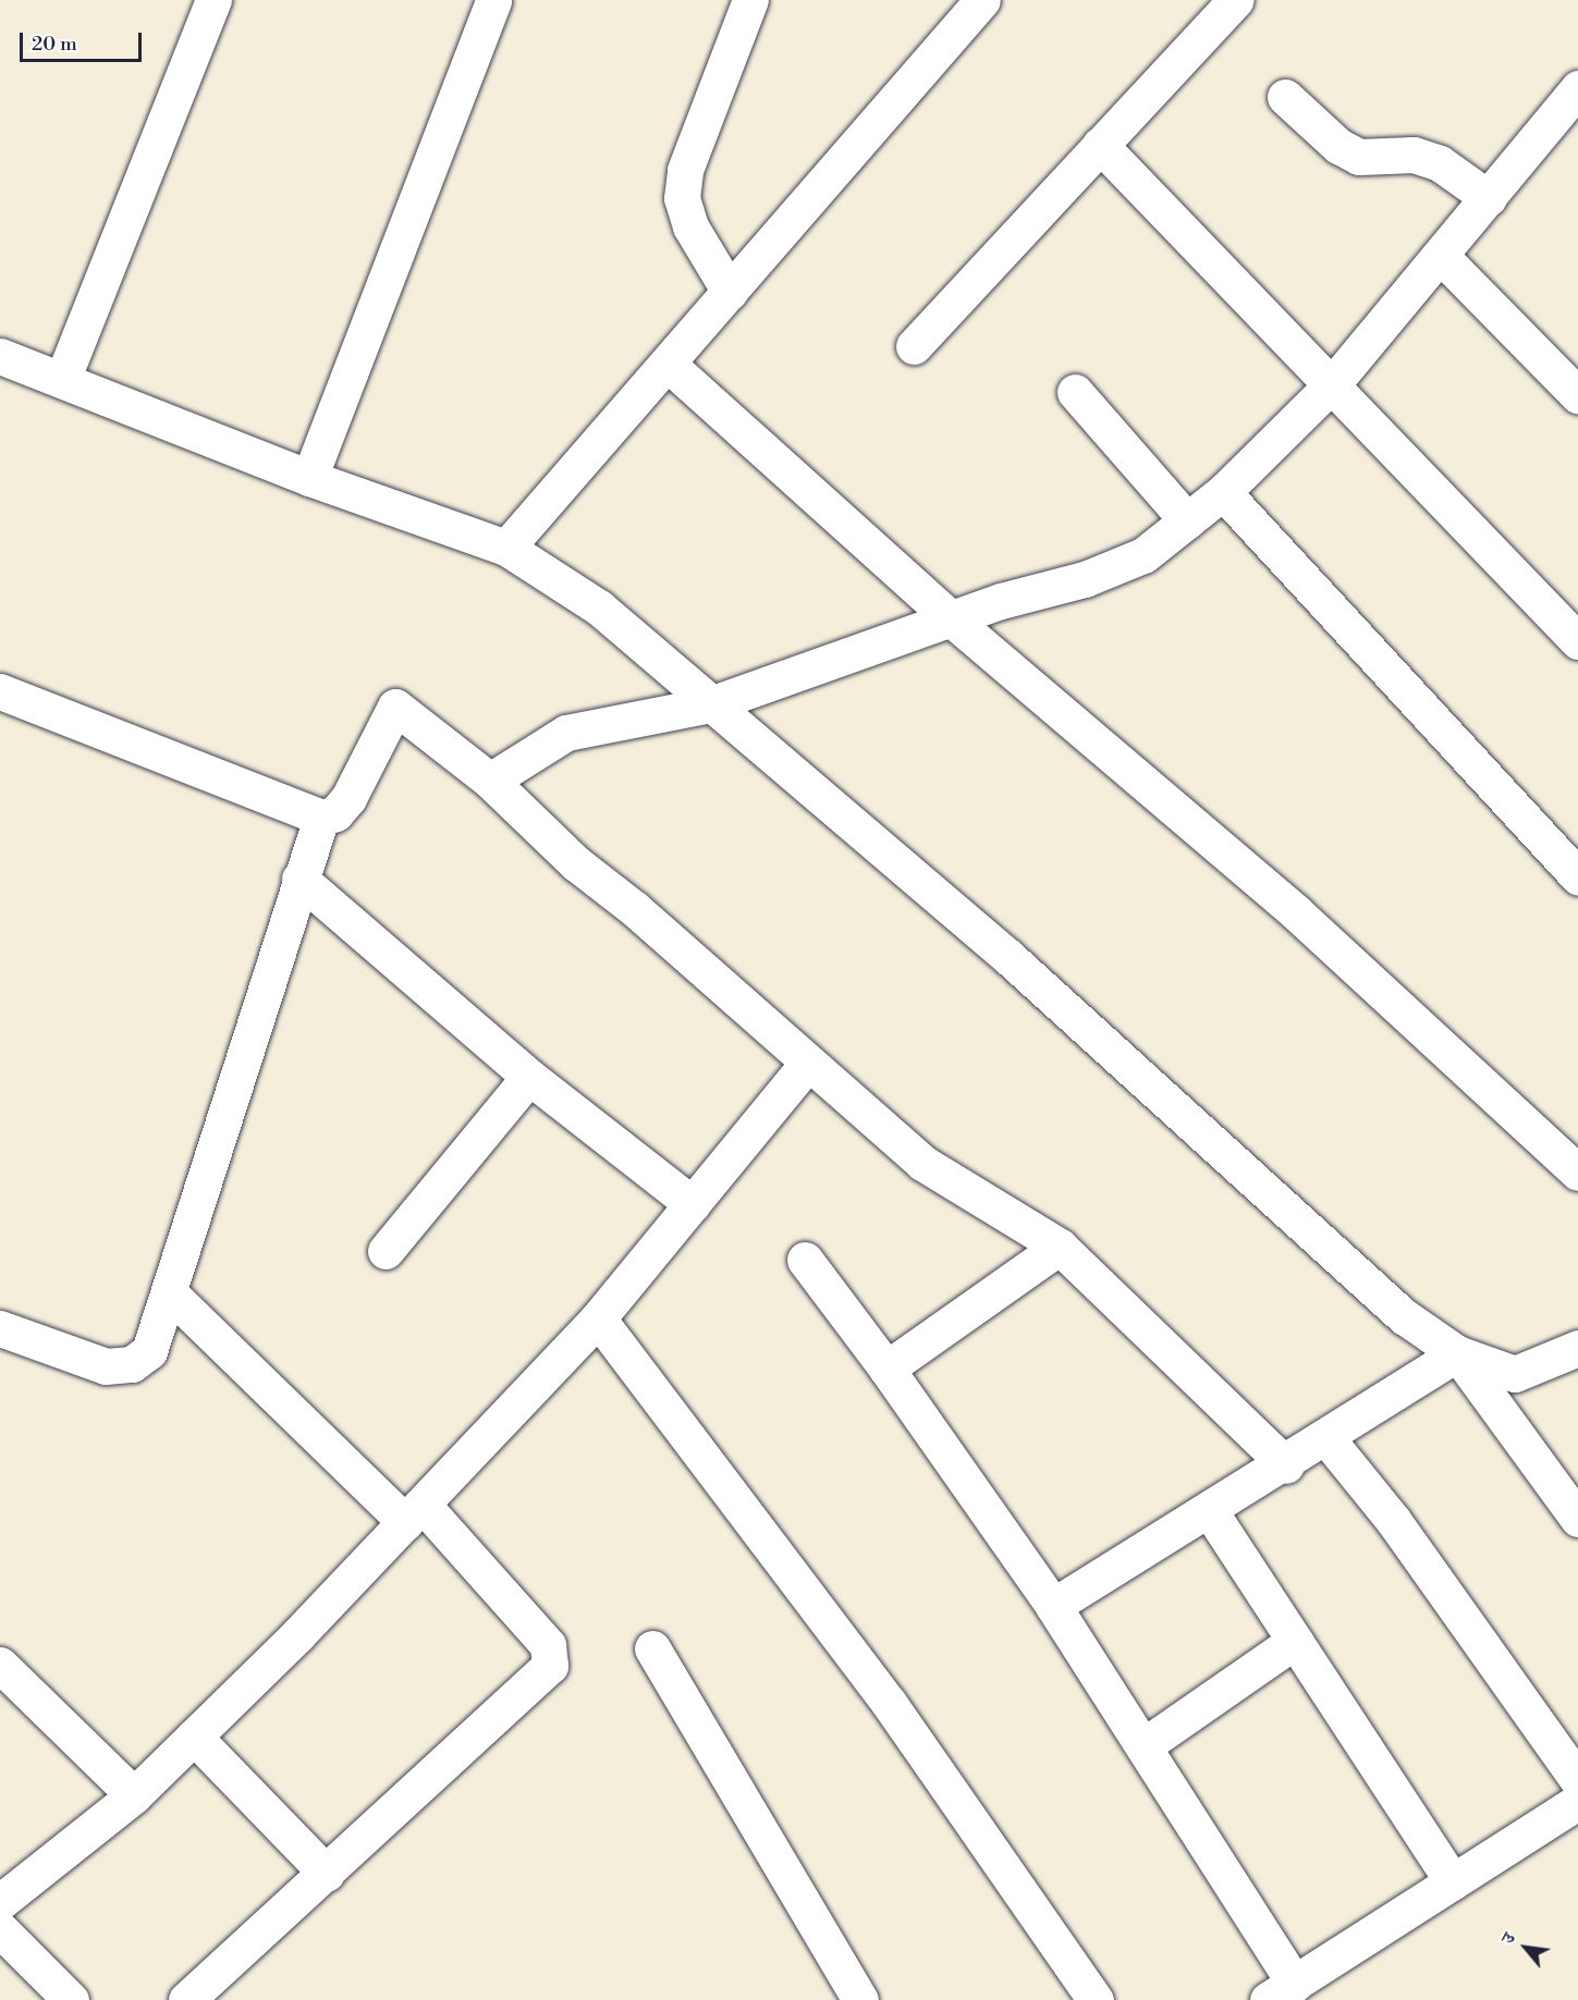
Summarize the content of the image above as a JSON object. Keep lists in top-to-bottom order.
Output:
{
  "scale_bar": "20 m",
  "north": "top left"
}
